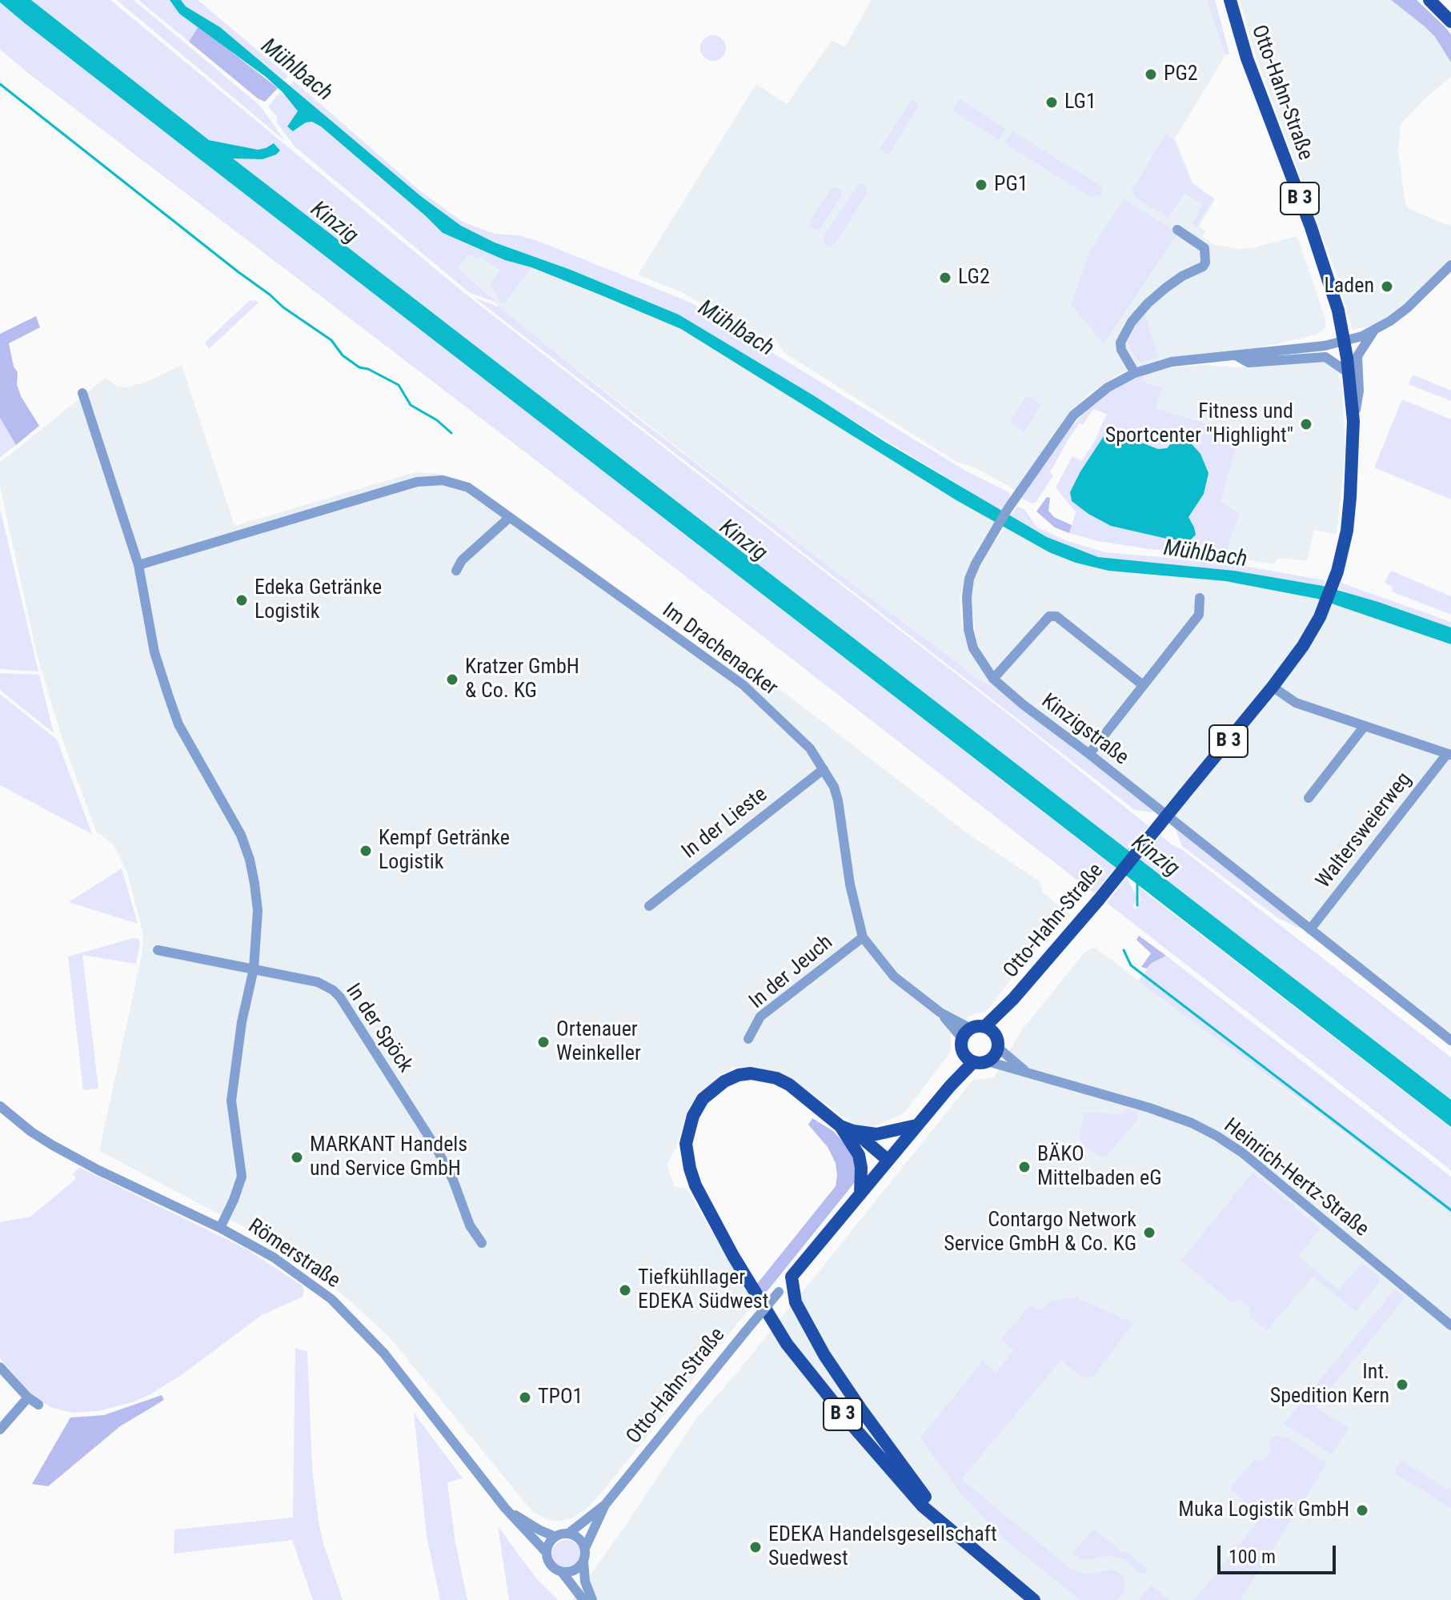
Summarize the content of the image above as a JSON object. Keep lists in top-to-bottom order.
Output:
{
  "streets": {
    "main road": ["Otto-Hahn-Straße", "B 3"],
    "street": [
      "Im Drachenacker",
      "Kinzigstraße",
      "In der Lieste",
      "Waltersweierweg",
      "In der Jeuch",
      "In der Spöck",
      "Heinrich-Hertz-Straße",
      "Römerstraße"
    ]
  },
  "crossings": [
    ["Otto-Hahn-Straße", "B 3"],
    ["Otto-Hahn-Straße", "Im Drachenacker"],
    ["Otto-Hahn-Straße", "Kinzigstraße"],
    ["Otto-Hahn-Straße", "Heinrich-Hertz-Straße"],
    ["Otto-Hahn-Straße", "Römerstraße"],
    ["Im Drachenacker", "In der Lieste"],
    ["Im Drachenacker", "In der Jeuch"],
    ["Im Drachenacker", "Heinrich-Hertz-Straße"],
    ["Kinzigstraße", "Waltersweierweg"]
  ],
  "water": ["Mühlbach", "Kinzig"],
  "places": [
    "PG2",
    "LG1",
    "PG1",
    "LG2",
    "Laden",
    "Fitness und Sportcenter \"Highlight\"",
    "Edeka Getränke Logistik",
    "Kratzer GmbH & Co. KG",
    "Kempf Getränke Logistik",
    "Ortenauer Weinkeller",
    "MARKANT Handels und Service GmbH",
    "BÄKO Mittelbaden eG",
    "Contargo Network Service GmbH & Co. KG",
    "Tiefkühllager EDEKA Südwest",
    "Int. Spedition Kern",
    "TPO1",
    "Muka Logistik GmbH",
    "EDEKA Handelsgesellschaft Suedwest"
  ],
  "scale_bar": "100 m"
}
